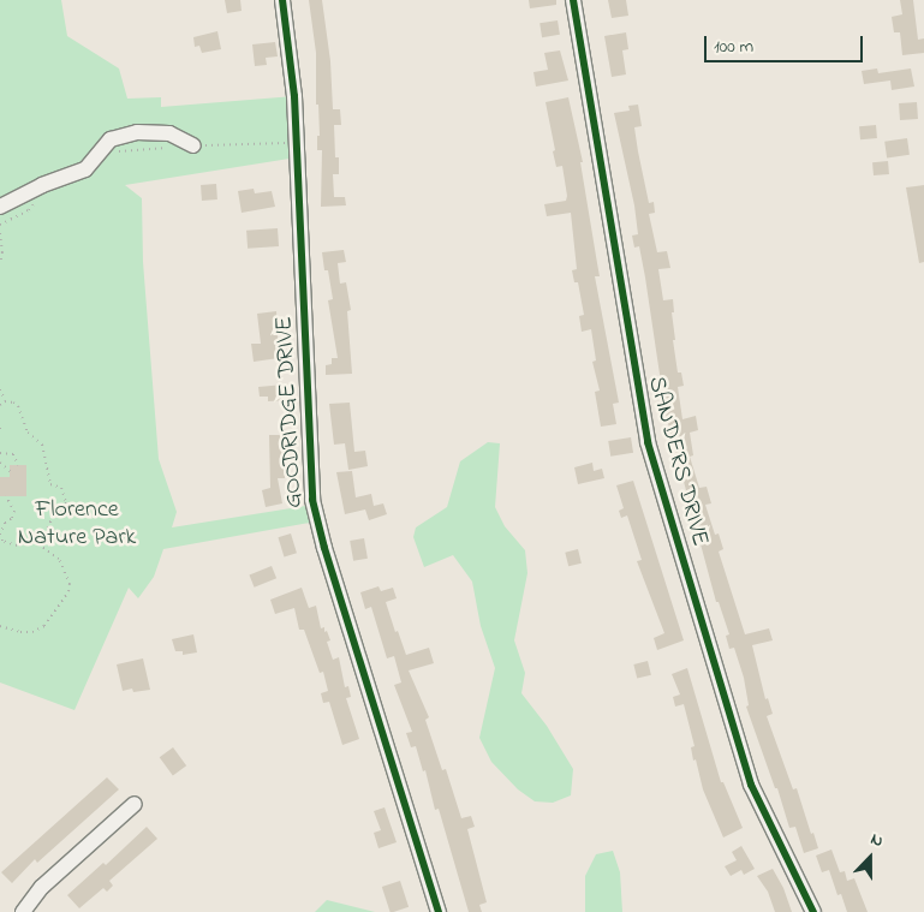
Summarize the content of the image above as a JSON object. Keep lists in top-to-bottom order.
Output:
{
  "streets": {
    "street": ["GOODRIDGE DRIVE", "SANDERS DRIVE"]
  },
  "parks": ["Florence Nature Park"],
  "scale_bar": "100 m",
  "north": "top"
}
